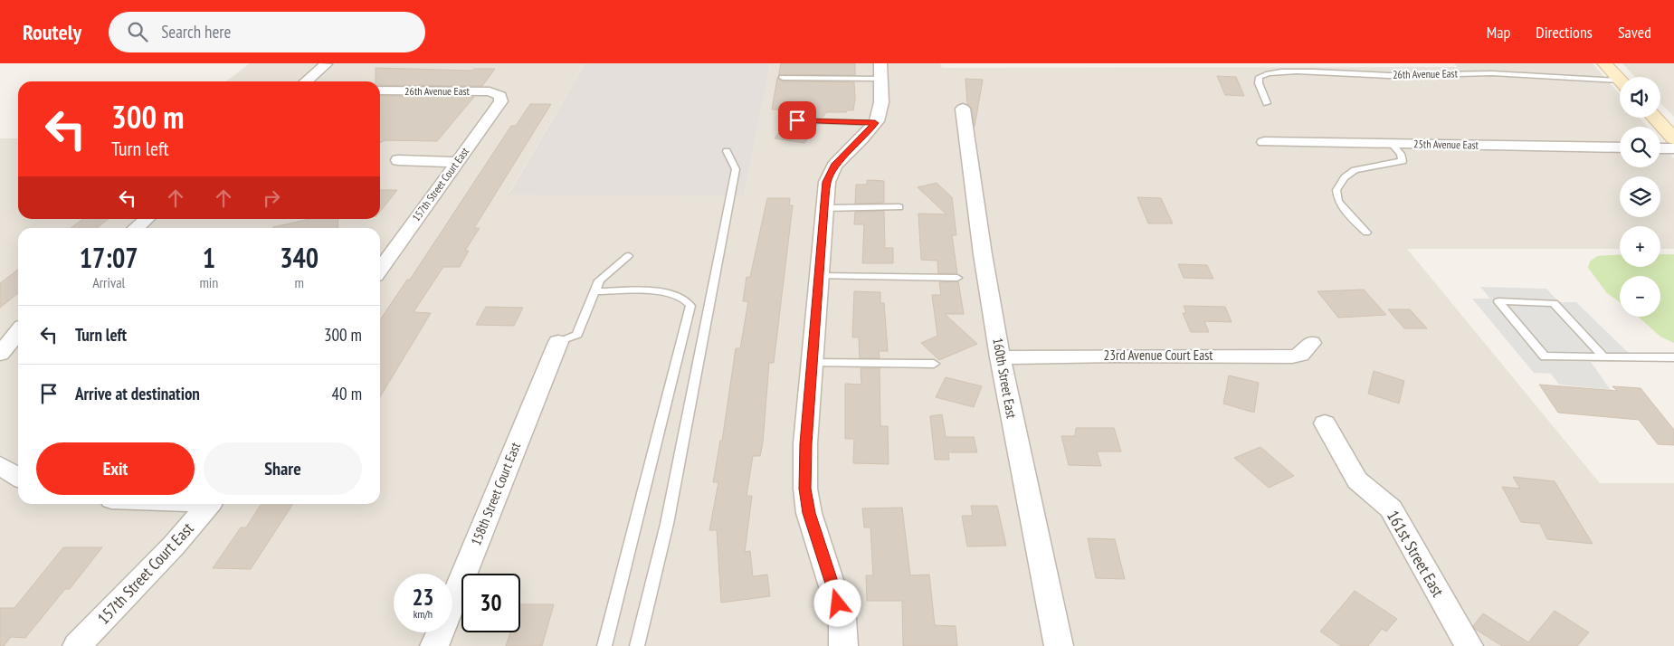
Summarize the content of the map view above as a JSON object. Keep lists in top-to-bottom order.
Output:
{
  "streets": {
    "street": [
      "26th Avenue East",
      "25th Avenue East",
      "157th Street Court East",
      "23rd Avenue Court East",
      "160th Street East",
      "158th Street Court East",
      "161st Street East"
    ]
  },
  "crossings": [
    ["26th Avenue East", "157th Street Court East"],
    ["23rd Avenue Court East", "160th Street East"]
  ],
  "page": {
    "header": "Routely",
    "search": "Search here",
    "nav": ["Map", "Directions", "Saved"],
    "map_buttons": ["+", "−"],
    "turn": ["300 m", "Turn left"],
    "eta": [
      "17:07",
      "Arrival",
      "1",
      "min",
      "340",
      "m"
    ],
    "list": [
      {
        "name": "Turn left",
        "value": "300 m"
      },
      {
        "name": "Arrive at destination",
        "value": "40 m"
      }
    ],
    "buttons": ["Exit", "Share"],
    "speed": "23 km/h",
    "limit": "30"
  }
}
